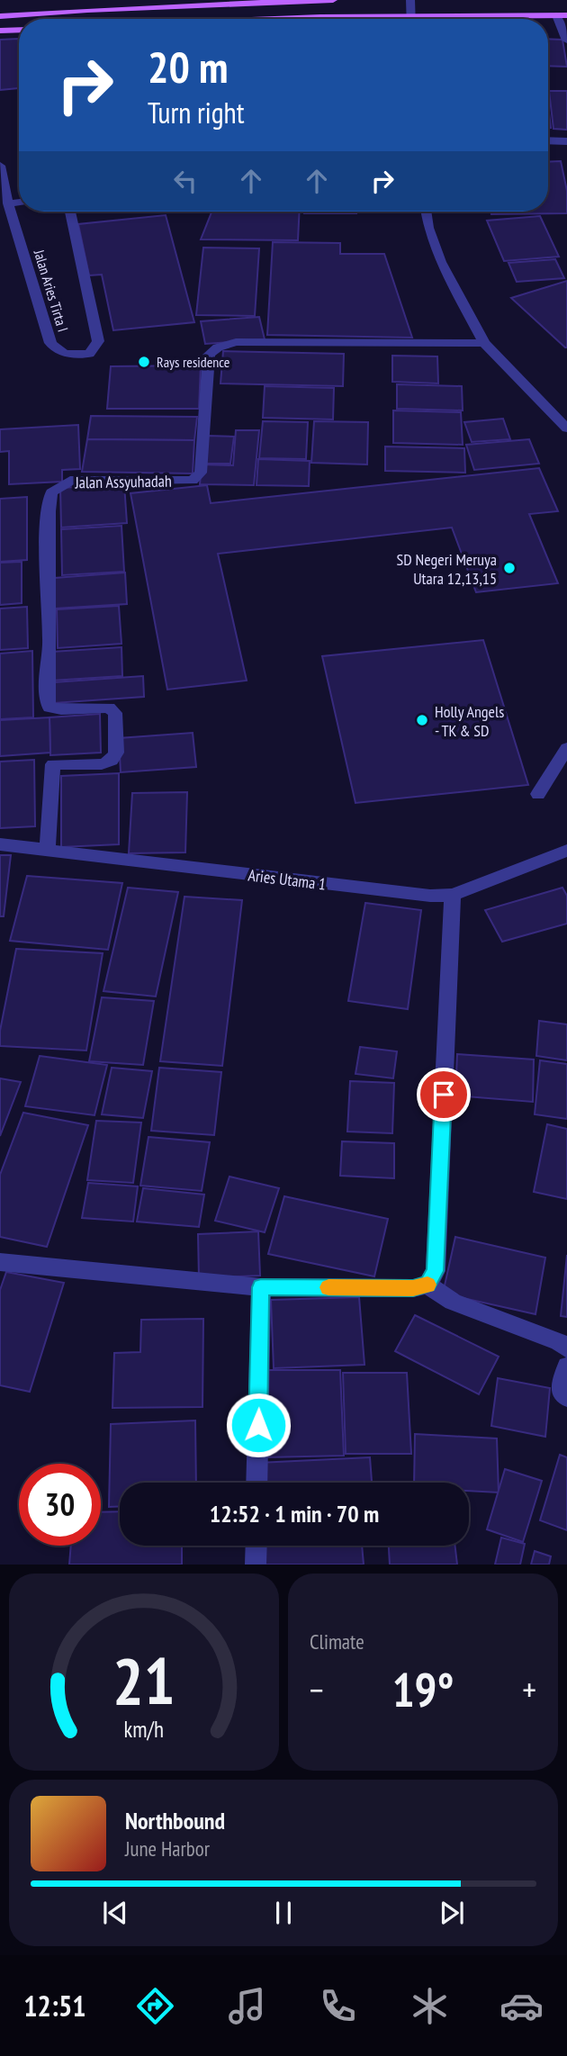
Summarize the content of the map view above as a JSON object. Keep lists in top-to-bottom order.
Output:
{
  "streets": {
    "street": ["Jalan Aries Tirta I", "Jalan Assyuhadah", "Aries Utama 1"]
  },
  "crossings": [
    ["Jalan Assyuhadah", "Aries Utama 1"]
  ],
  "places": ["Rays residence", "SD Negeri Meruya Utara 12,13,15", "Holly Angels - TK & SD"],
  "page": {
    "turn": ["20 m", "Turn right"],
    "limit": "30",
    "trip": "12:52 · 1 min · 70 m",
    "tile": "Climate",
    "heat": ["−", "19°", "+"],
    "song": ["Northbound", "June Harbor"],
    "tabs": "12:51",
    "gauge": ["21", "km/h"]
  }
}
